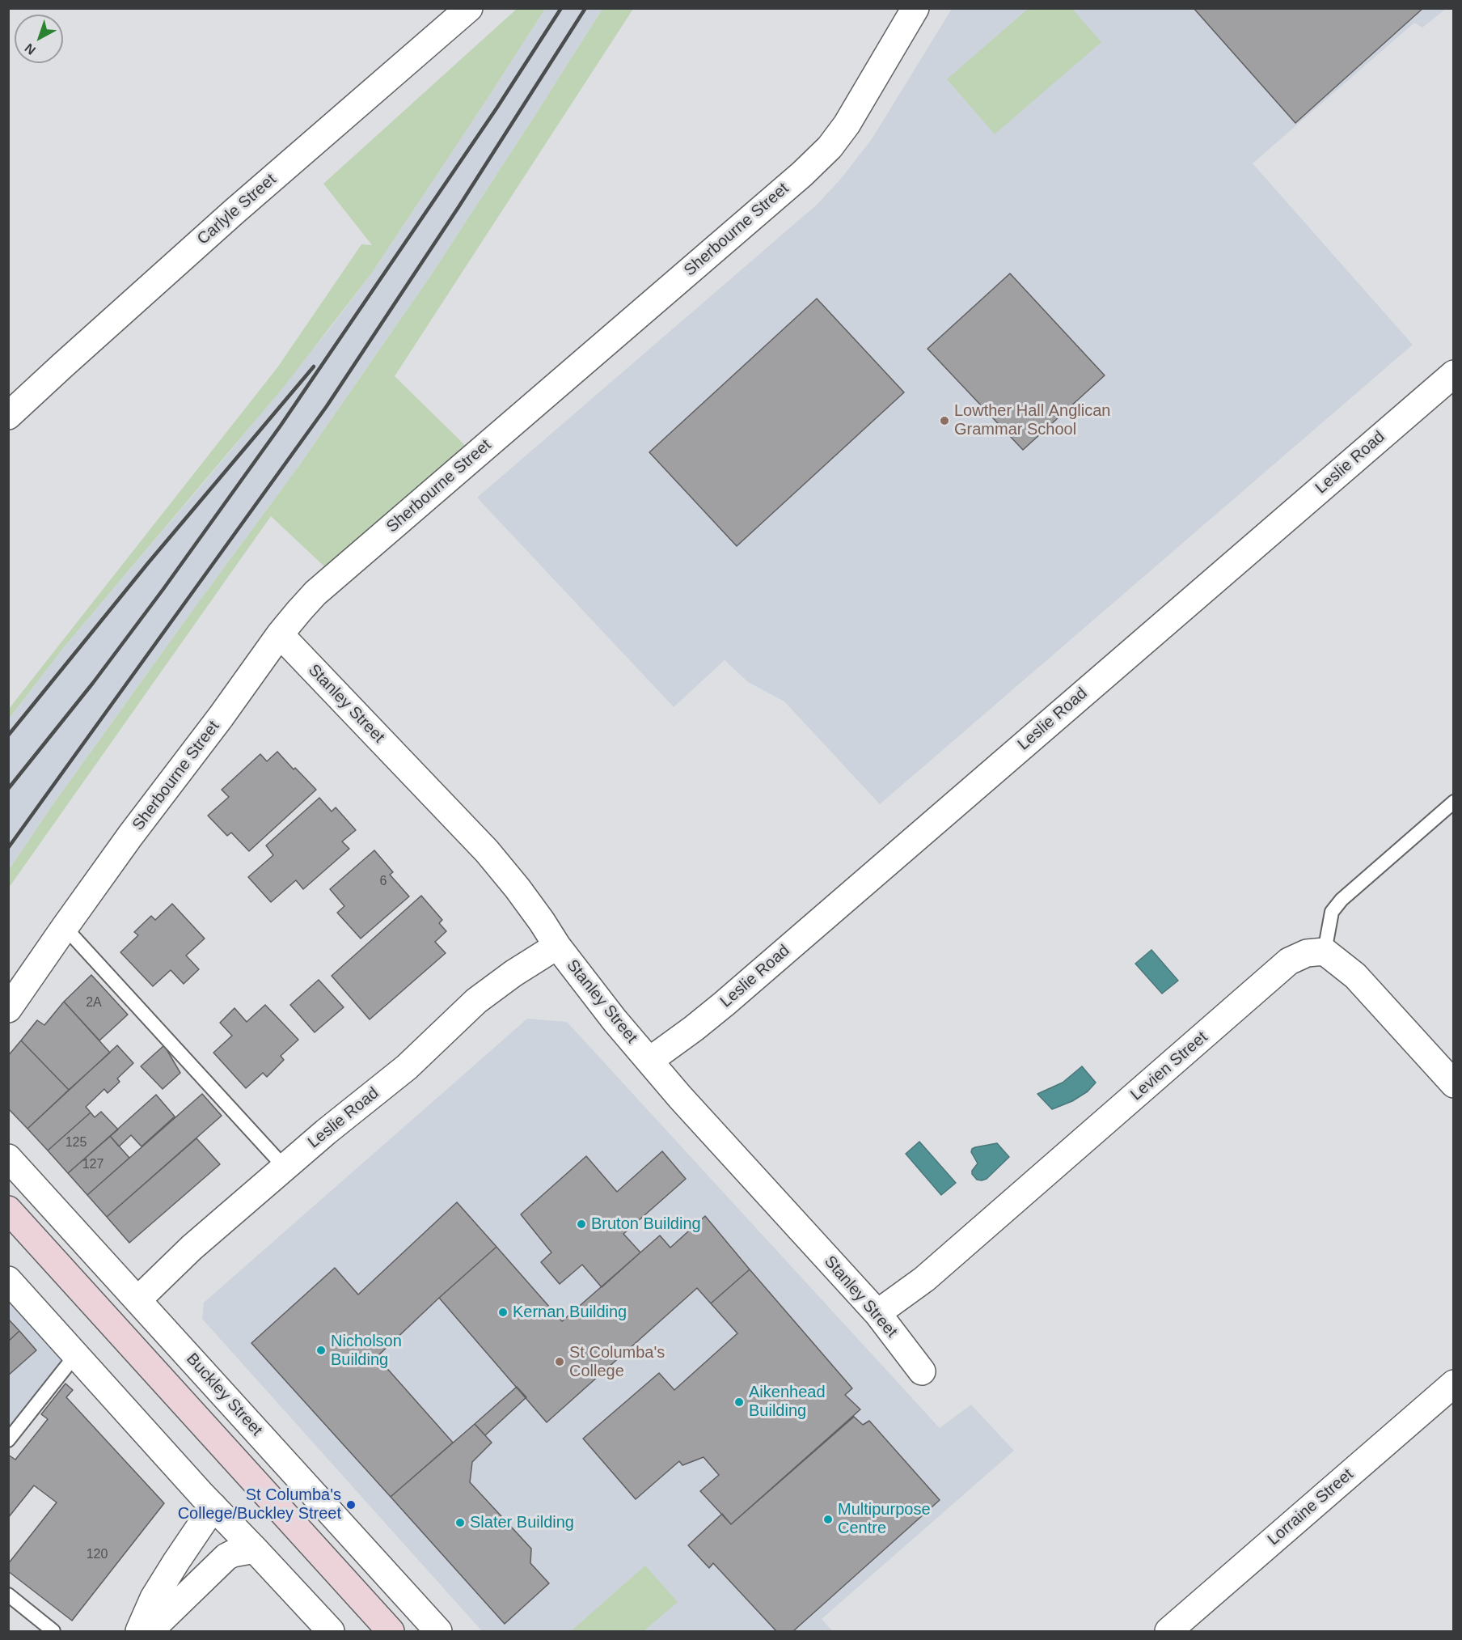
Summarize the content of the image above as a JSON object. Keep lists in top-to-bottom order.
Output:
{
  "streets": {
    "street": [
      "Carlyle Street",
      "Sherbourne Street",
      "Leslie Road",
      "Stanley Street",
      "Levien Street",
      "Buckley Street",
      "Lorraine Street"
    ]
  },
  "crossings": [
    ["Sherbourne Street", "Stanley Street"],
    ["Leslie Road", "Stanley Street"],
    ["Leslie Road", "Buckley Street"],
    ["Stanley Street", "Levien Street"]
  ],
  "places": [
    "Lowther Hall Anglican Grammar School",
    "Bruton Building",
    "Kernan Building",
    "Nicholson Building",
    "St Columba's College",
    "Aikenhead Building",
    "St Columba's College/Buckley Street",
    "Multipurpose Centre",
    "Slater Building"
  ],
  "house_numbers": [
    "6",
    "2A",
    "125",
    "127",
    "120"
  ],
  "north": "bottom left"
}
